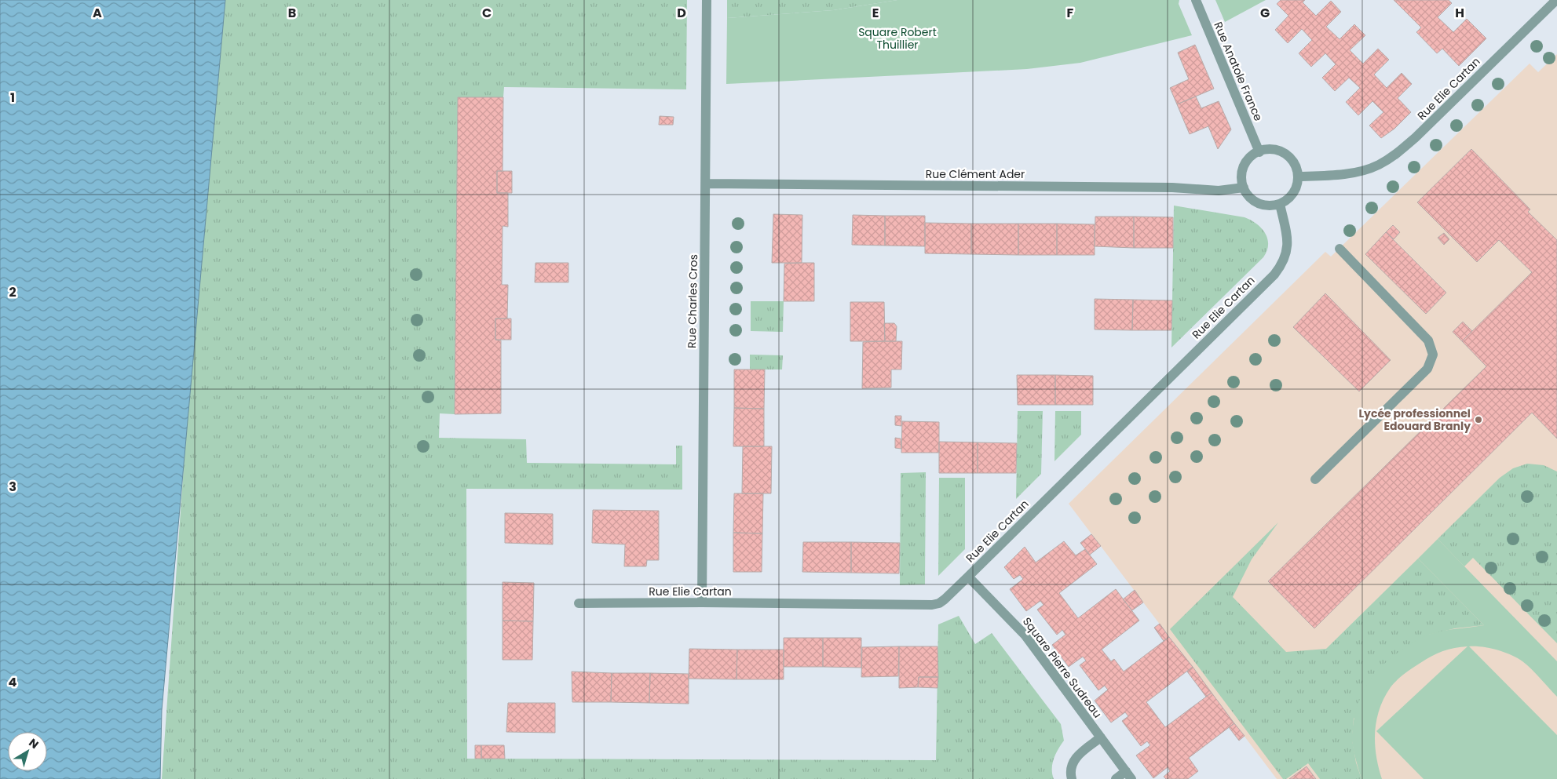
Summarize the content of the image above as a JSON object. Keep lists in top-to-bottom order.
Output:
{
  "streets": {
    "street": [
      "Rue Anatole France",
      "Rue Elie Cartan",
      "Rue Clément Ader",
      "Rue Charles Cros",
      "Square Pierre Sudreau"
    ]
  },
  "crossings": [
    ["Rue Anatole France", "Rue Elie Cartan"],
    ["Rue Anatole France", "Rue Clément Ader"],
    ["Rue Elie Cartan", "Rue Clément Ader"],
    ["Rue Elie Cartan", "Rue Charles Cros"],
    ["Rue Elie Cartan", "Square Pierre Sudreau"],
    ["Rue Clément Ader", "Rue Charles Cros"]
  ],
  "parks": ["Square Robert Thuillier"],
  "places": ["Lycée professionnel Edouard Branly"],
  "north": "top right",
  "grid": {
    "columns": [
      "A",
      "B",
      "C",
      "D",
      "E",
      "F",
      "G",
      "H"
    ],
    "rows": [
      "1",
      "2",
      "3",
      "4"
    ]
  }
}
